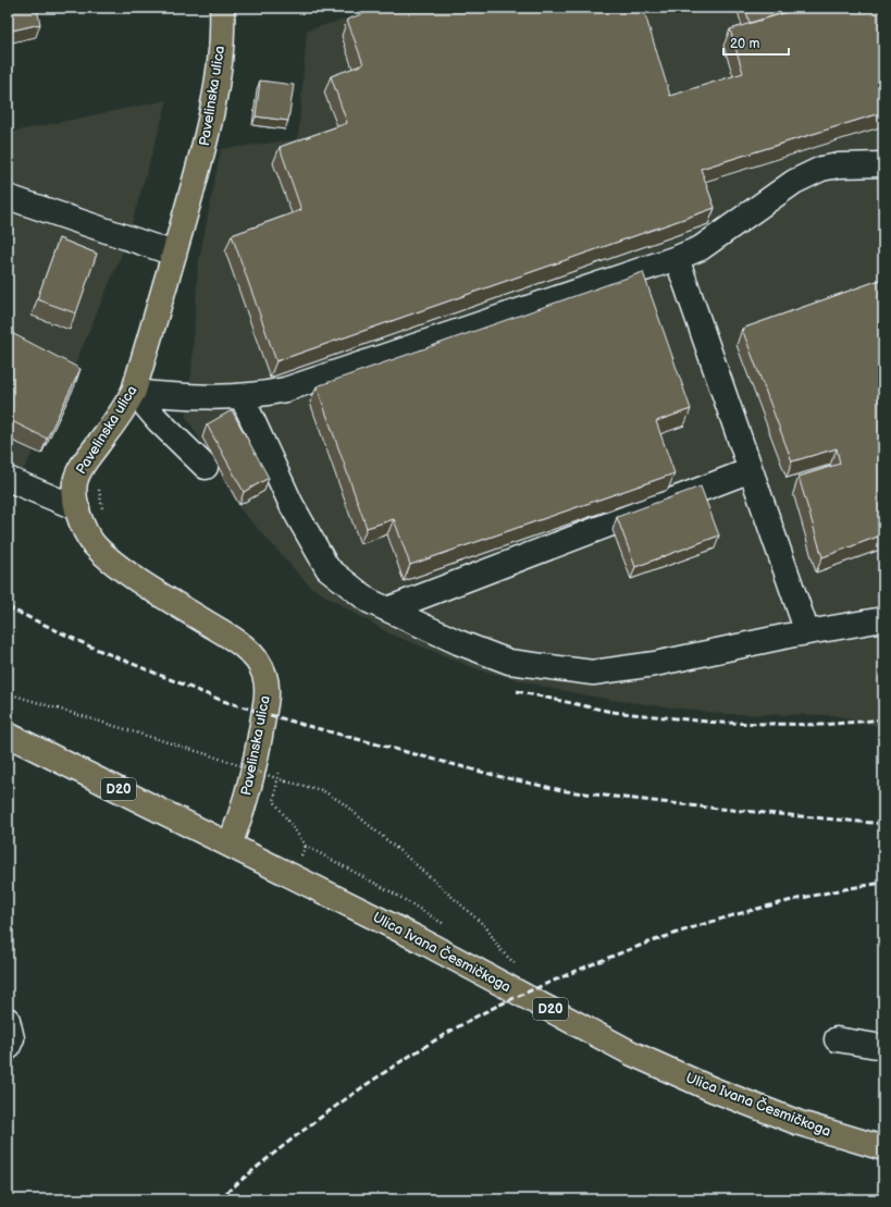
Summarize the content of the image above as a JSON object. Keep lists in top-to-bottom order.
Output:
{
  "streets": {
    "main road": ["Pavelinska ulica", "D20", "Ulica Ivana Česmičkoga"]
  },
  "crossings": [
    ["Pavelinska ulica", "Ulica Ivana Česmičkoga"]
  ],
  "scale_bar": "20 m"
}
